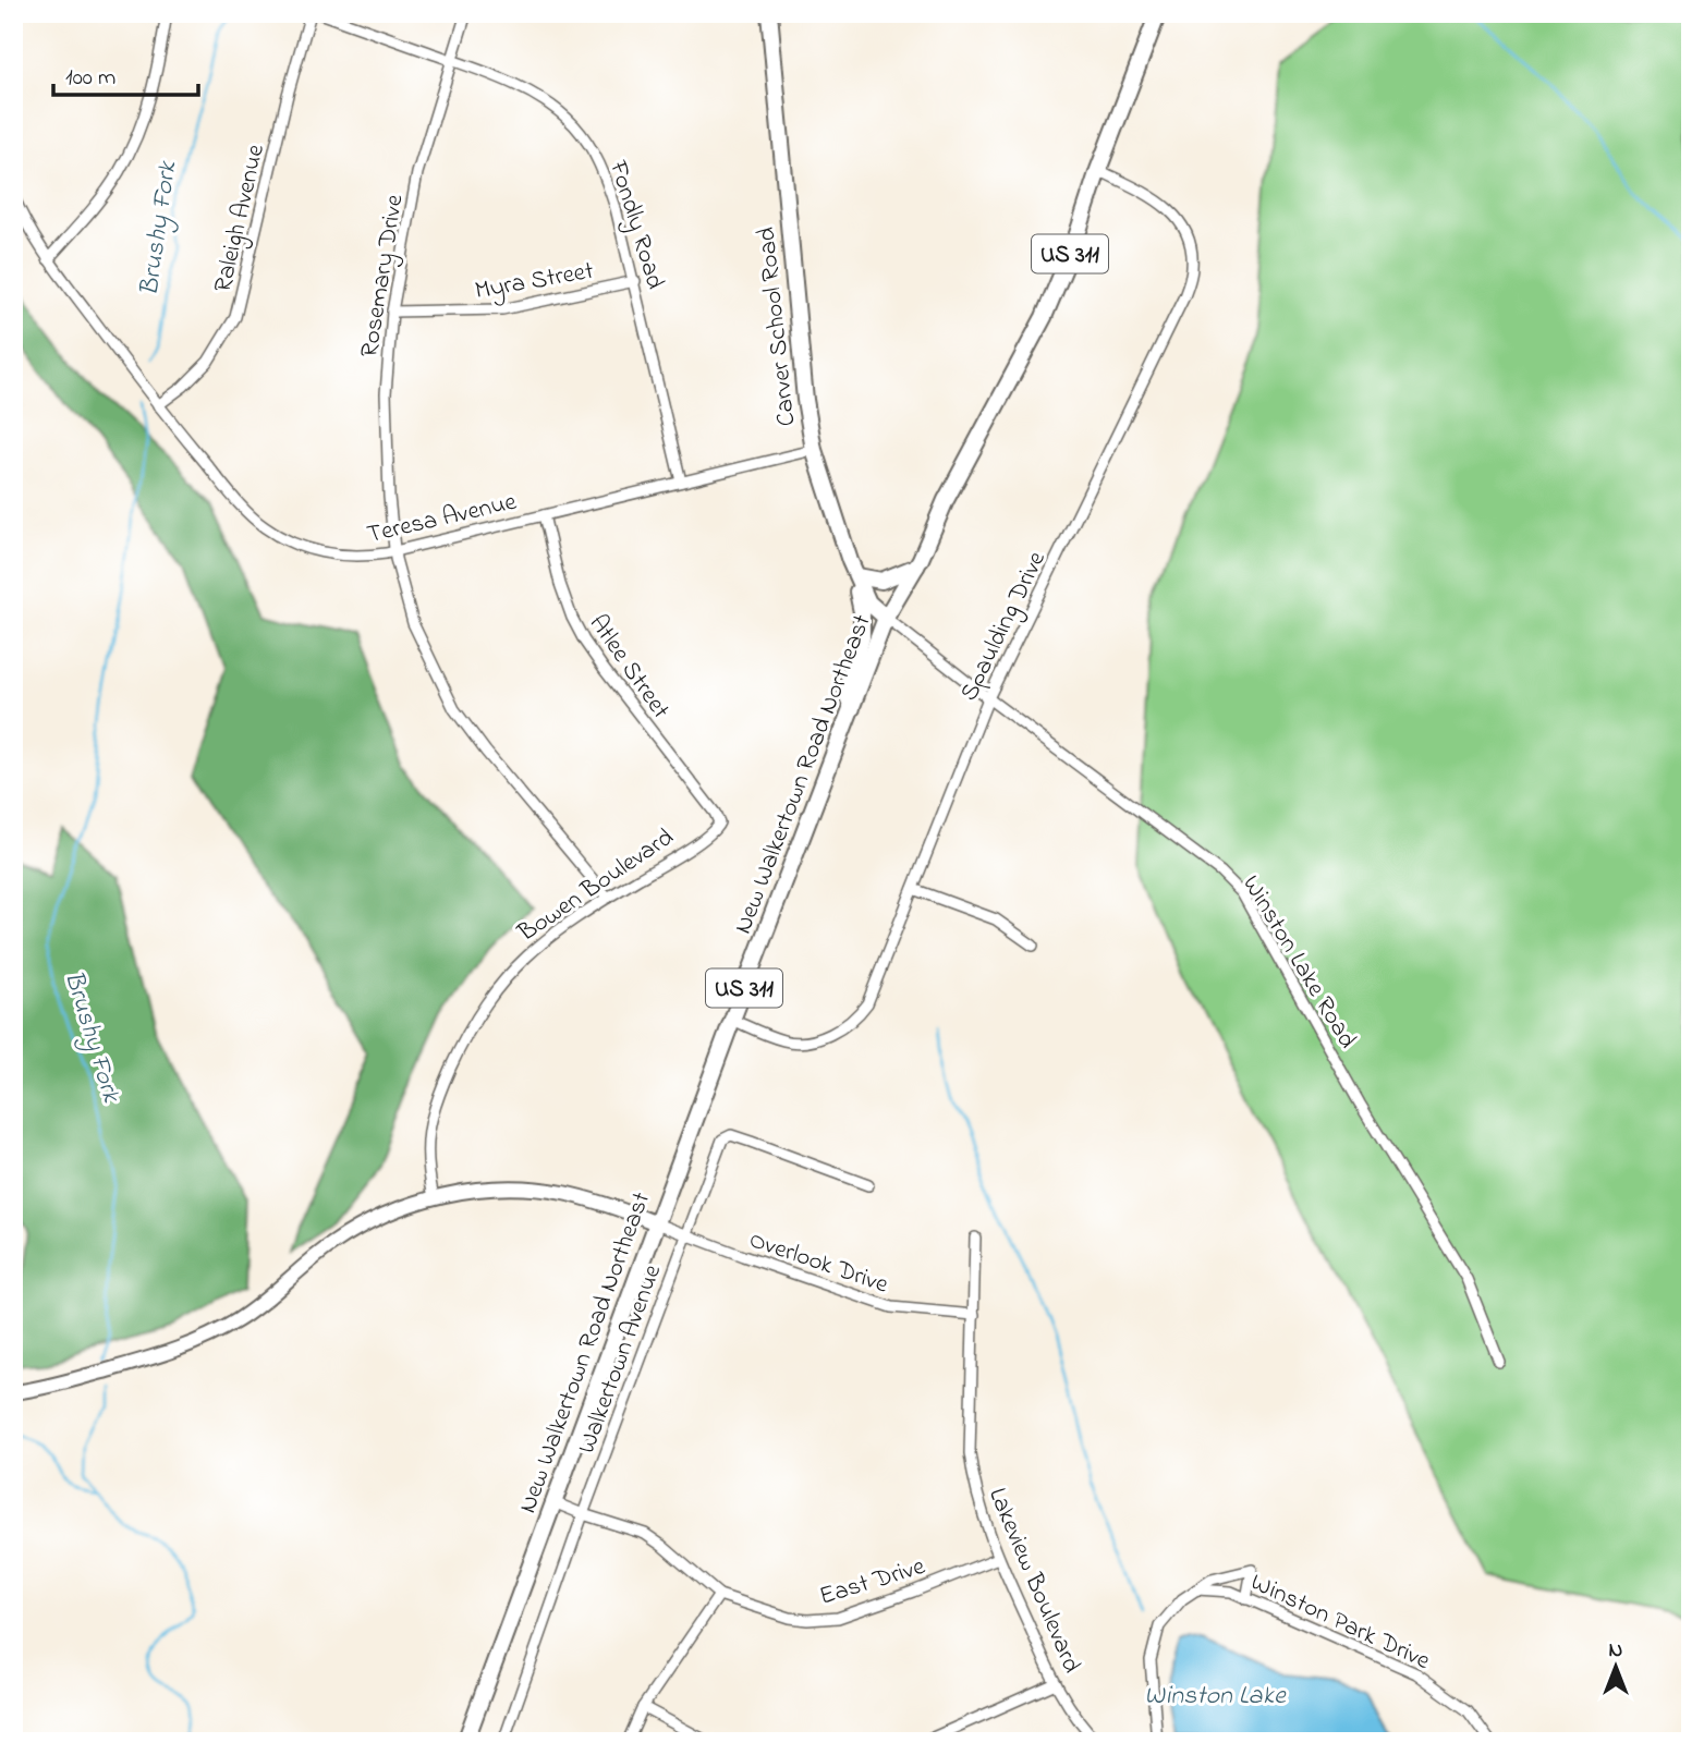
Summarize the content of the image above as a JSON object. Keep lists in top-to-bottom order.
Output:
{
  "streets": {
    "main road": ["US 311", "Carver School Road", "New Walkertown Road Northeast"],
    "street": [
      "Raleigh Avenue",
      "Fondly Road",
      "Rosemary Drive",
      "Myra Street",
      "Teresa Avenue",
      "Spaulding Drive",
      "Atlee Street",
      "Bowen Boulevard",
      "Winston Lake Road",
      "Overlook Drive",
      "Walkertown Avenue",
      "East Drive",
      "Lakeview Boulevard",
      "Winston Park Drive"
    ]
  },
  "crossings": [
    ["Raleigh Avenue", "Teresa Avenue"],
    ["Fondly Road", "Rosemary Drive"],
    ["Fondly Road", "Myra Street"],
    ["Fondly Road", "Teresa Avenue"],
    ["Rosemary Drive", "Myra Street"],
    ["Rosemary Drive", "Teresa Avenue"],
    ["Rosemary Drive", "Bowen Boulevard"],
    ["Carver School Road", "Teresa Avenue"],
    ["Carver School Road", "New Walkertown Road Northeast"],
    ["Carver School Road", "Winston Lake Road"],
    ["Teresa Avenue", "Atlee Street"],
    ["Spaulding Drive", "New Walkertown Road Northeast"],
    ["Spaulding Drive", "Winston Lake Road"],
    ["Atlee Street", "Bowen Boulevard"],
    ["New Walkertown Road Northeast", "Winston Lake Road"],
    ["New Walkertown Road Northeast", "Overlook Drive"],
    ["New Walkertown Road Northeast", "East Drive"],
    ["Overlook Drive", "Walkertown Avenue"],
    ["Overlook Drive", "Lakeview Boulevard"],
    ["Walkertown Avenue", "East Drive"],
    ["East Drive", "Lakeview Boulevard"]
  ],
  "water": ["Brushy Fork", "Winston Lake"],
  "scale_bar": "100 m",
  "north": "top"
}
